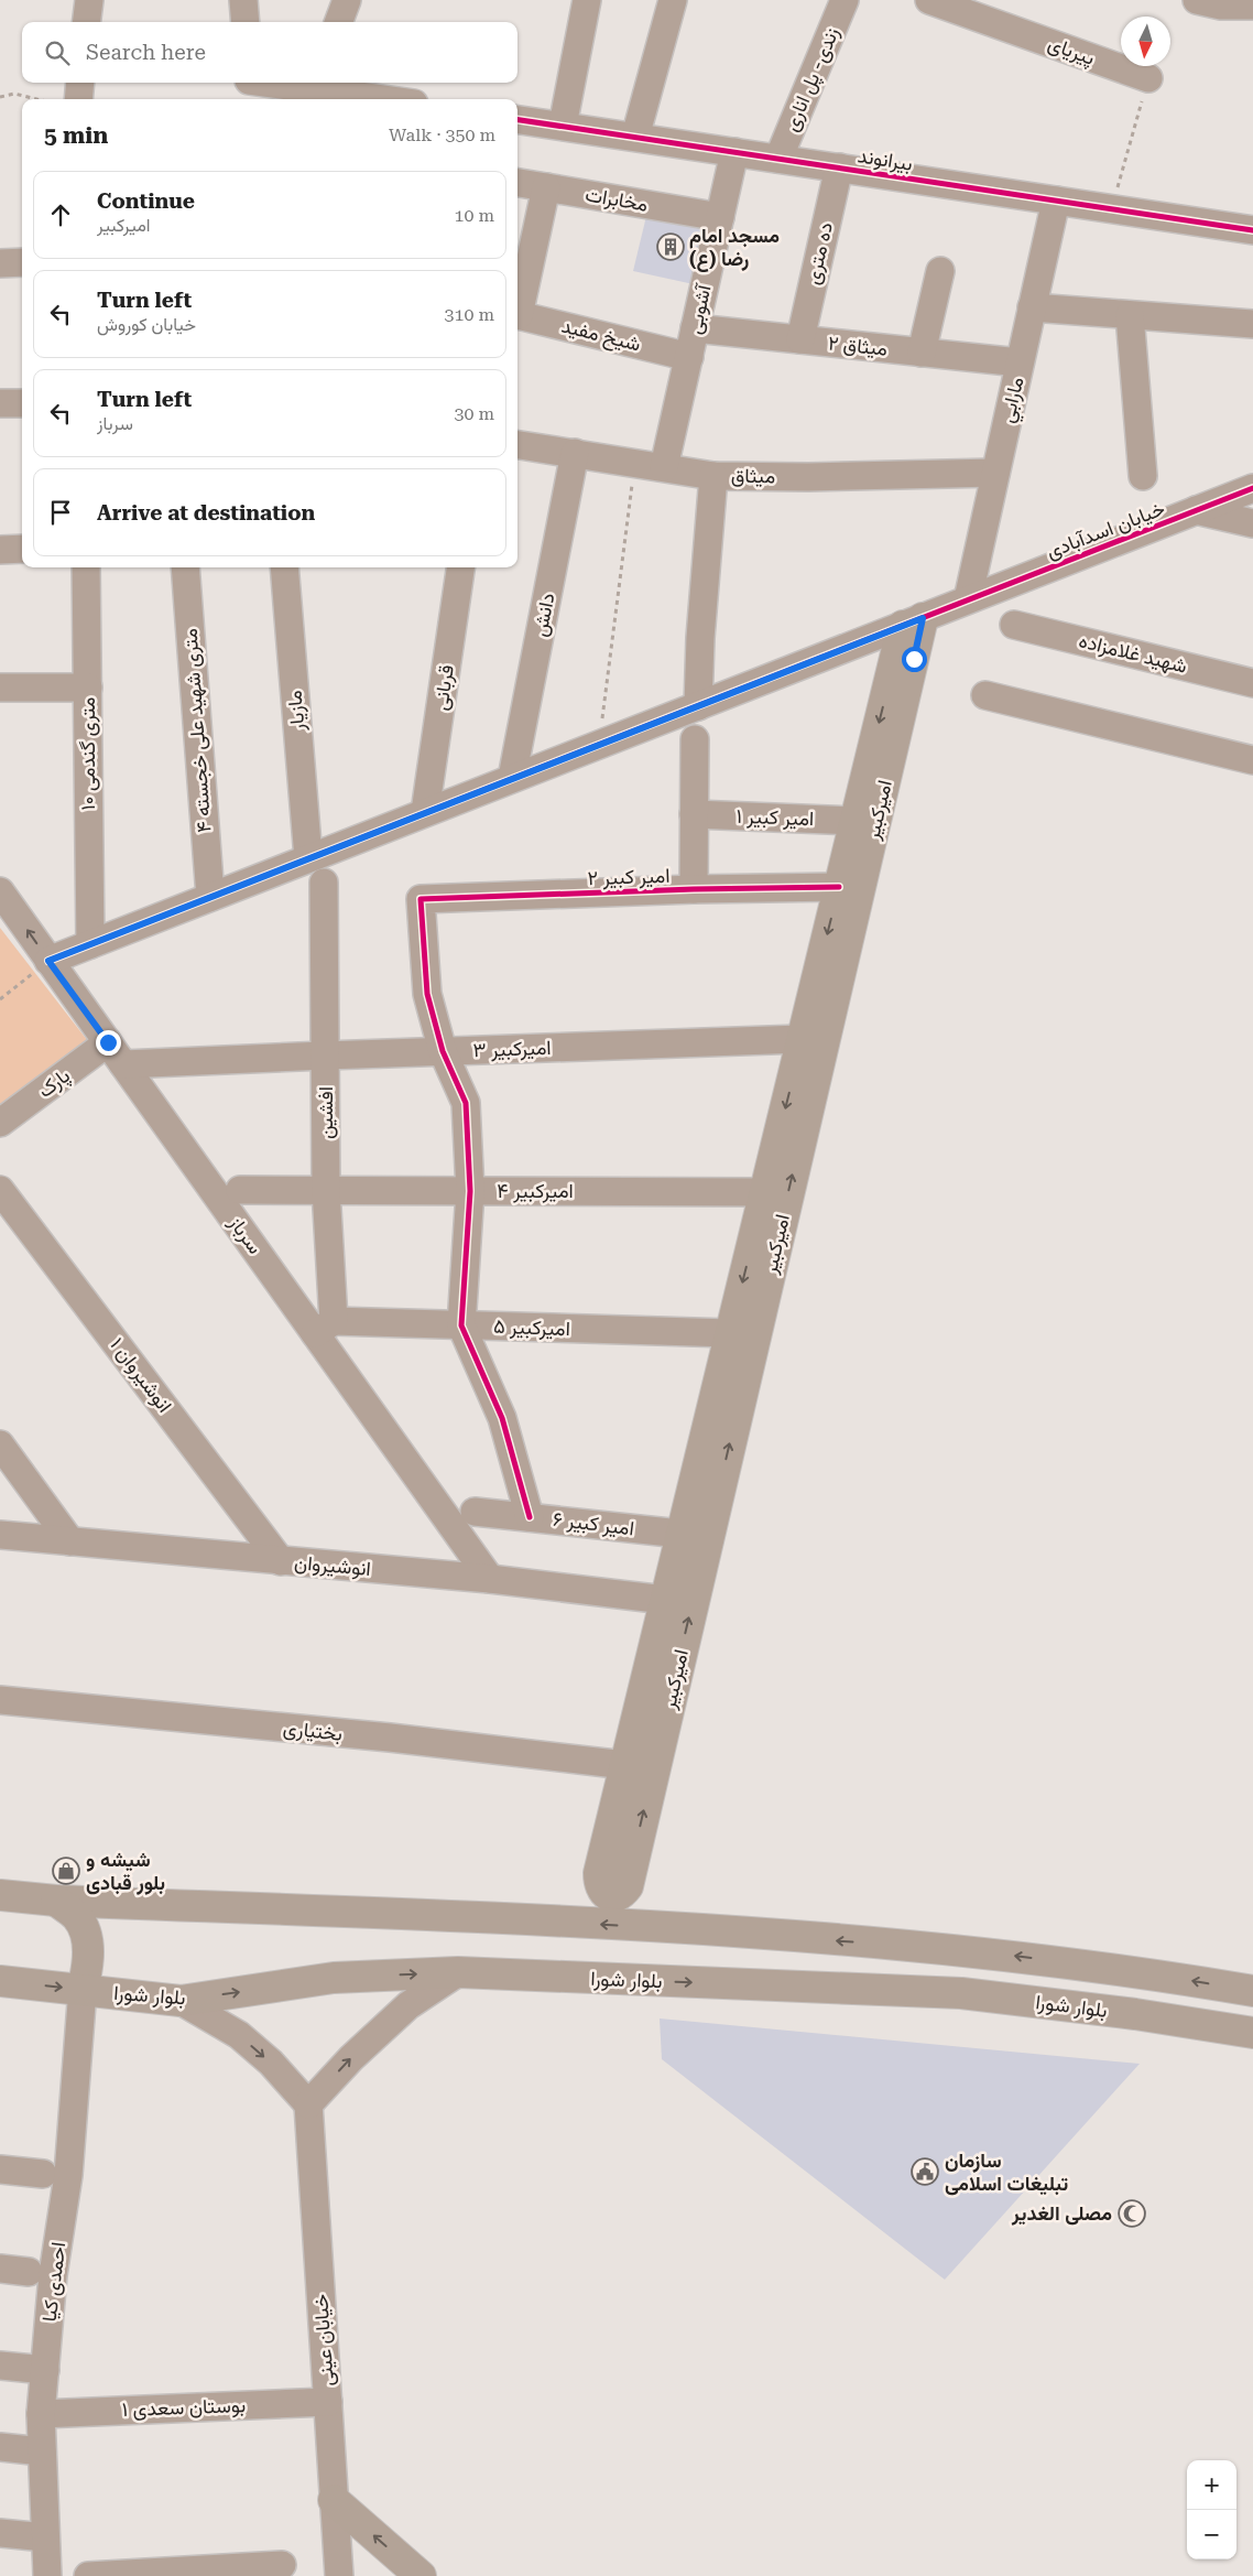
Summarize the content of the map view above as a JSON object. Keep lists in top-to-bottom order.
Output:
{
  "streets": {
    "main road": ["امیرکبیر", "بلوار شورا"],
    "street": [
      "پیریای",
      "زندی- پل اناری",
      "بیرانوند",
      "مخابرات",
      "ده متری",
      "آشوبی",
      "شیخ مفید",
      "میثاق ۲",
      "مارابي",
      "میثاق",
      "خیابان اسدآبادی",
      "دانش",
      "شهید غلامزاده",
      "قربانی",
      "مازیار",
      "۴ متری شهید علی خجسته",
      "۱۰ متری گندمی",
      "امیر کبیر ۱",
      "امیر کبیر ۲",
      "امیرکبیر ۳",
      "پارک",
      "افشین",
      "امیرکبیر ۴",
      "سرباز",
      "امیرکبیر ۵",
      "انوشیروان ۱",
      "امیر کبیر ۶",
      "انوشیروان",
      "بختیاری",
      "احمدی کیا",
      "خیابان عینی",
      "بوستان سعدی ۱"
    ]
  },
  "crossings": [
    ["زندی- پل اناری", "بیرانوند"],
    ["بیرانوند", "ده متری"],
    ["بیرانوند", "آشوبی"],
    ["بیرانوند", "مارابي"],
    ["مخابرات", "آشوبی"],
    ["ده متری", "میثاق ۲"],
    ["آشوبی", "شیخ مفید"],
    ["آشوبی", "میثاق ۲"],
    ["آشوبی", "میثاق"],
    ["میثاق ۲", "مارابي"],
    ["مارابي", "میثاق"],
    ["مارابي", "خیابان اسدآبادی"],
    ["میثاق", "دانش"],
    ["خیابان اسدآبادی", "دانش"],
    ["خیابان اسدآبادی", "قربانی"],
    ["خیابان اسدآبادی", "مازیار"],
    ["خیابان اسدآبادی", "۴ متری شهید علی خجسته"],
    ["خیابان اسدآبادی", "۱۰ متری گندمی"],
    ["خیابان اسدآبادی", "امیرکبیر"],
    ["خیابان اسدآبادی", "سرباز"],
    ["امیرکبیر", "امیر کبیر ۱"],
    ["امیرکبیر", "امیر کبیر ۲"],
    ["امیرکبیر", "امیرکبیر ۳"],
    ["امیرکبیر", "امیرکبیر ۴"],
    ["امیرکبیر", "امیرکبیر ۵"],
    ["امیرکبیر", "امیر کبیر ۶"],
    ["امیرکبیر", "انوشیروان"],
    ["امیرکبیر", "بختیاری"],
    ["امیر کبیر ۲", "امیرکبیر ۳"],
    ["امیرکبیر ۳", "افشین"],
    ["امیرکبیر ۳", "سرباز"],
    ["پارک", "سرباز"],
    ["افشین", "امیرکبیر ۴"],
    ["افشین", "سرباز"],
    ["افشین", "امیرکبیر ۵"],
    ["سرباز", "امیرکبیر ۵"],
    ["سرباز", "انوشیروان"],
    ["انوشیروان ۱", "انوشیروان"],
    ["بلوار شورا", "احمدی کیا"],
    ["احمدی کیا", "بوستان سعدی ۱"],
    ["خیابان عینی", "بوستان سعدی ۱"]
  ],
  "places": {
    "building": ["مسجد امام رضا (ع)"],
    "shop": ["شیشه و بلور قبادی"],
    "public building": ["سازمان تبلیغات اسلامی"],
    "mosque": ["مصلی الغدیر"]
  },
  "north": "bottom",
  "page": {
    "search": "Search here",
    "heading": ["5 min", "Walk · 350 m"],
    "list": [
      ["Continue", "امیرکبیر", "10 m"],
      ["Turn left", "خیابان کوروش", "310 m"],
      ["Turn left", "سرباز", "30 m"],
      "Arrive at destination"
    ],
    "map_buttons": ["+", "−"]
  }
}
